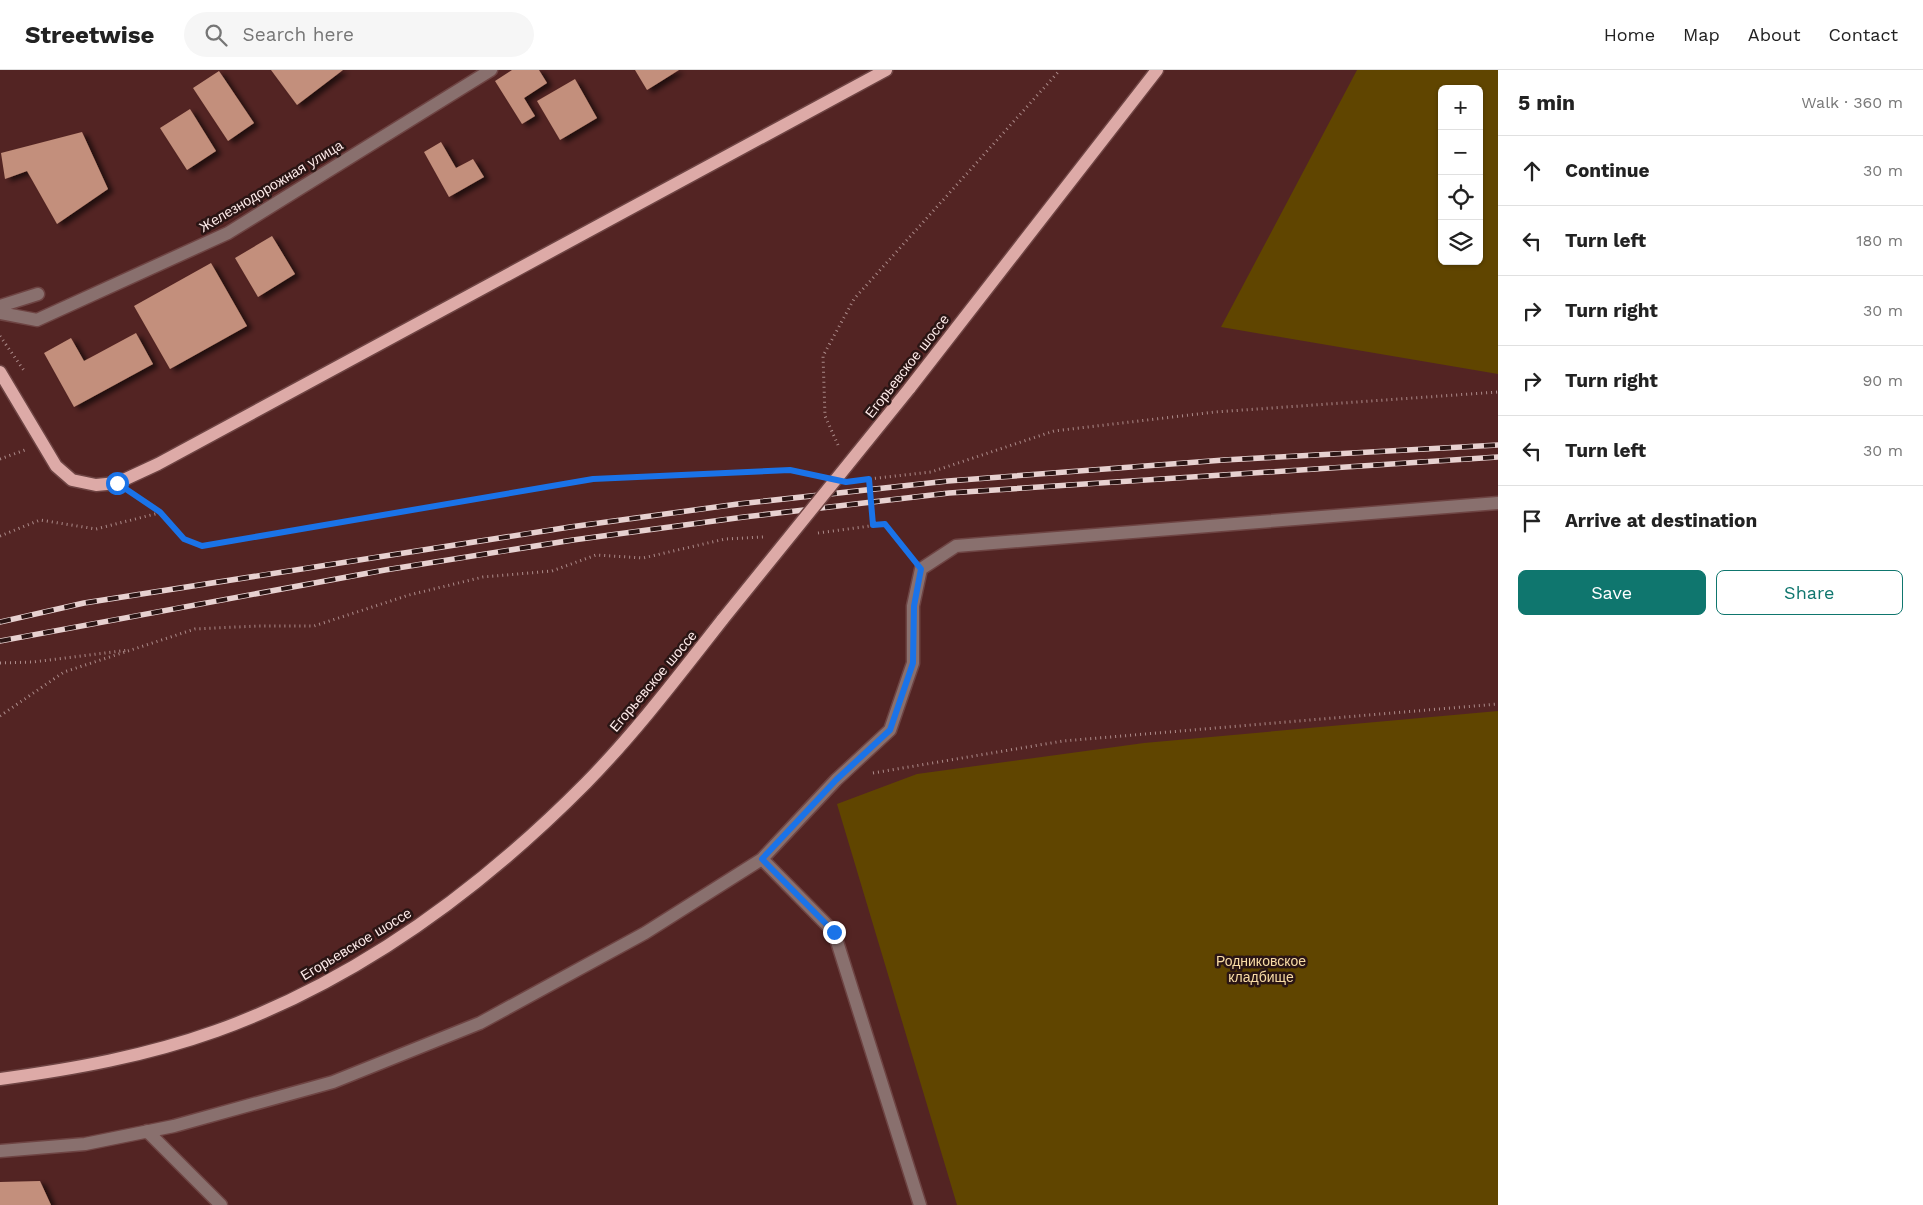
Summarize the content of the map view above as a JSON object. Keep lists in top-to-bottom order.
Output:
{
  "streets": {
    "main road": ["Егорьевское шоссе"],
    "street": ["Железнодорожная улица"]
  },
  "parks": ["Родниковское кладбище"],
  "page": {
    "header": "Streetwise",
    "search": "Search here",
    "nav": [
      "Home",
      "Map",
      "About",
      "Contact"
    ],
    "heading": ["5 min", "Walk · 360 m"],
    "map_buttons": ["+", "−"],
    "list": [
      ["Continue", "30 m"],
      ["Turn left", "180 m"],
      ["Turn right", "30 m"],
      ["Turn right", "90 m"],
      ["Turn left", "30 m"],
      "Arrive at destination"
    ],
    "buttons": ["Save", "Share"]
  }
}
